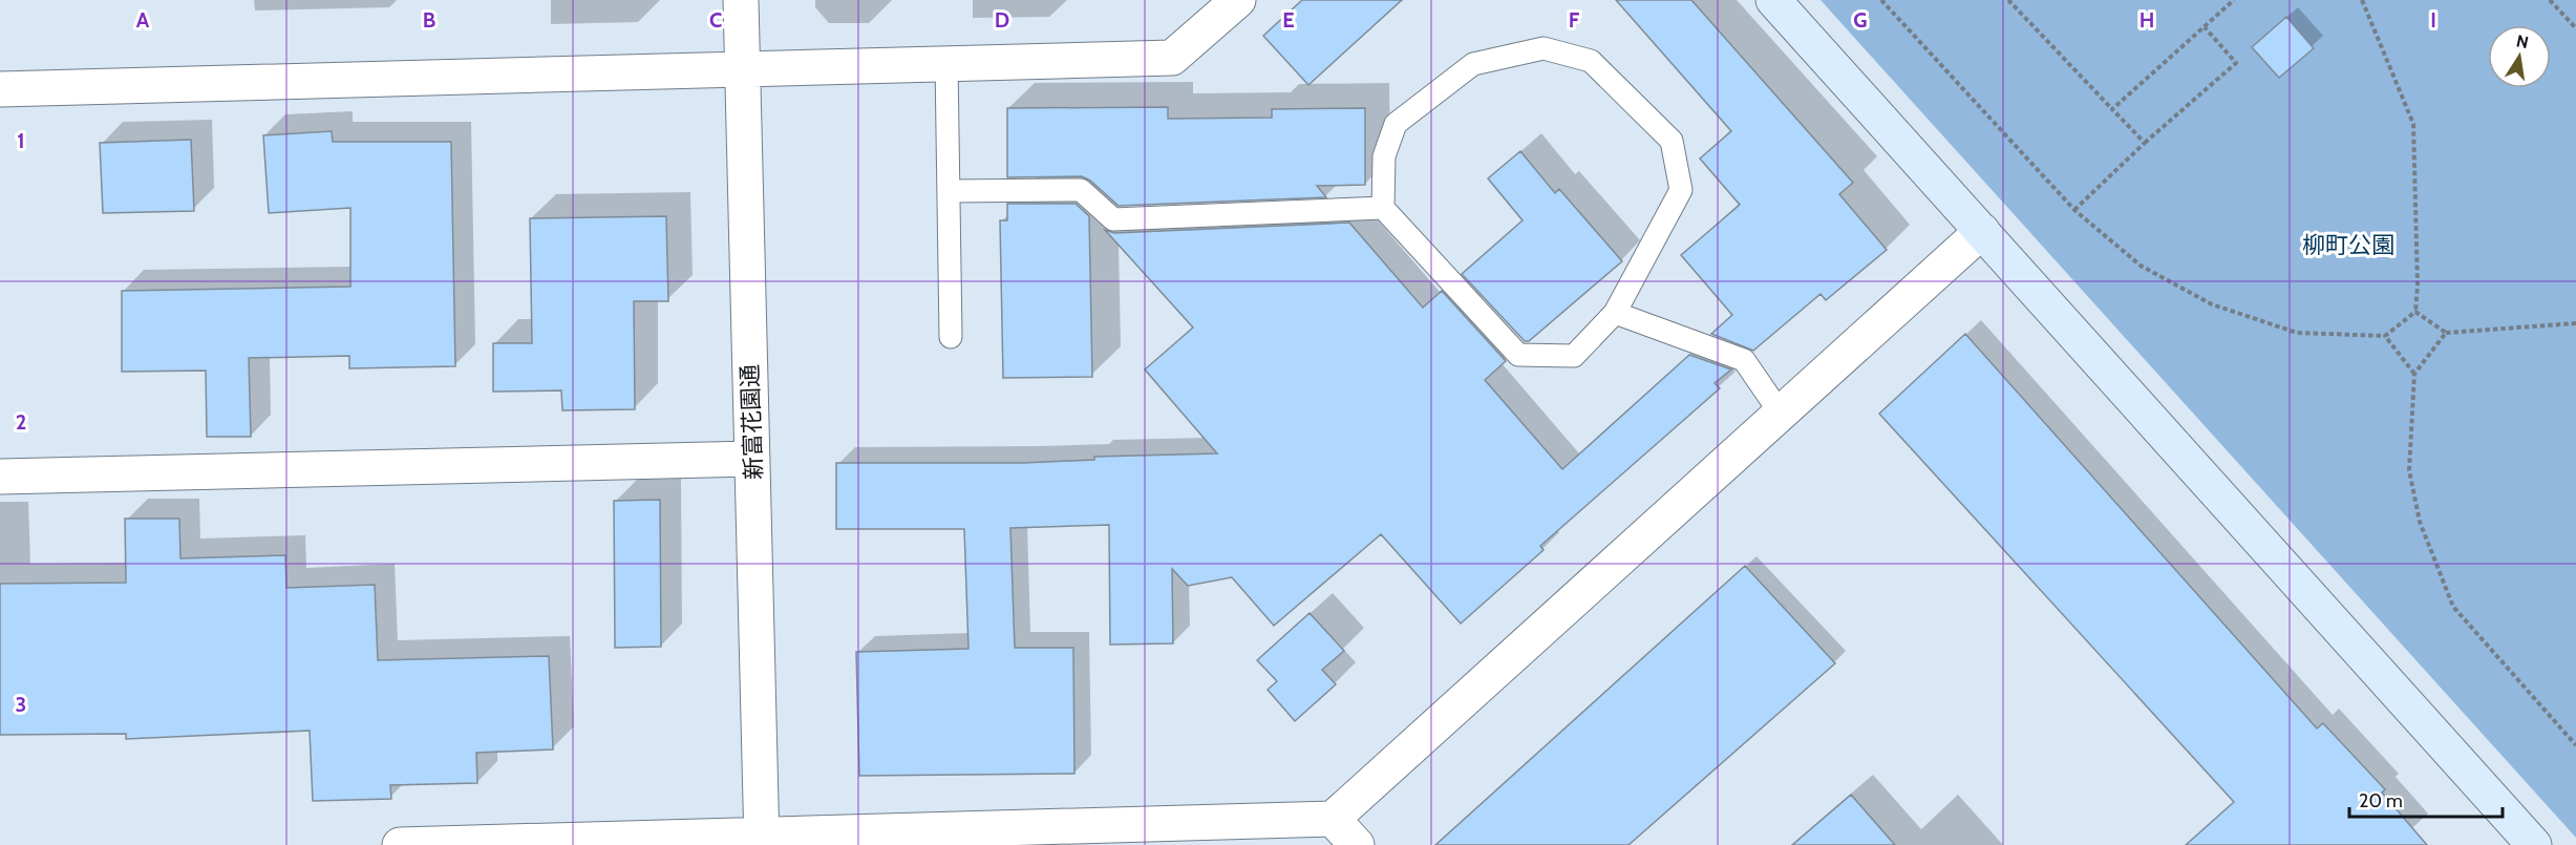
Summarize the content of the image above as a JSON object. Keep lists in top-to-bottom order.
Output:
{
  "streets": {
    "street": ["新富花園通"]
  },
  "parks": ["柳町公園"],
  "scale_bar": "20 m",
  "north": "top",
  "grid": {
    "columns": [
      "A",
      "B",
      "C",
      "D",
      "E",
      "F",
      "G",
      "H",
      "I"
    ],
    "rows": ["1", "2", "3"]
  }
}
